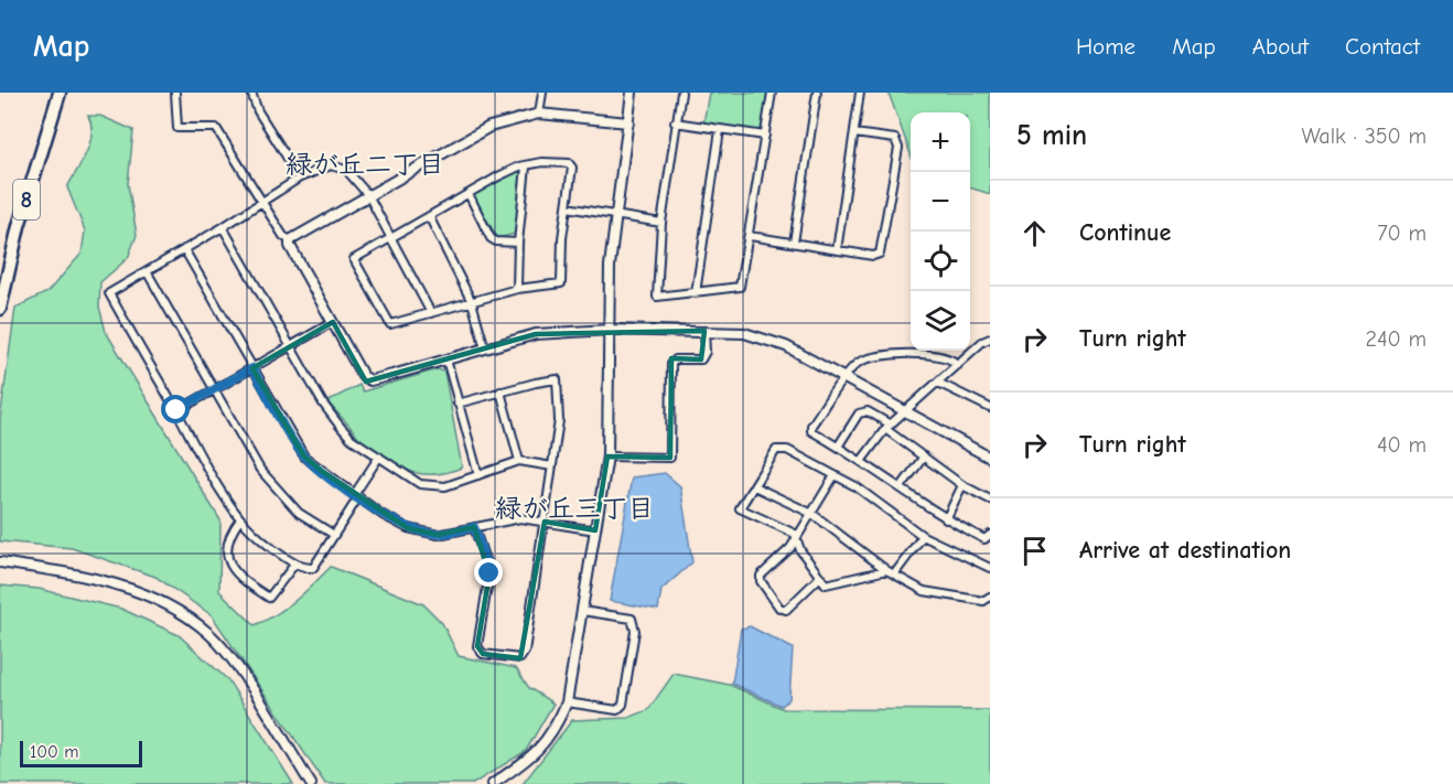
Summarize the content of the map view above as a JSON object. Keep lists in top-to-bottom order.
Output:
{
  "streets": {
    "highway": ["8"]
  },
  "districts": ["緑が丘二丁目", "緑が丘三丁目"],
  "scale_bar": "100 m",
  "page": {
    "header": "Map",
    "nav": [
      "Home",
      "Map",
      "About",
      "Contact"
    ],
    "heading": ["5 min", "Walk · 350 m"],
    "map_buttons": ["+", "−"],
    "list": [
      ["Continue", "70 m"],
      ["Turn right", "240 m"],
      ["Turn right", "40 m"],
      "Arrive at destination"
    ],
    "scale": "100 m"
  }
}
